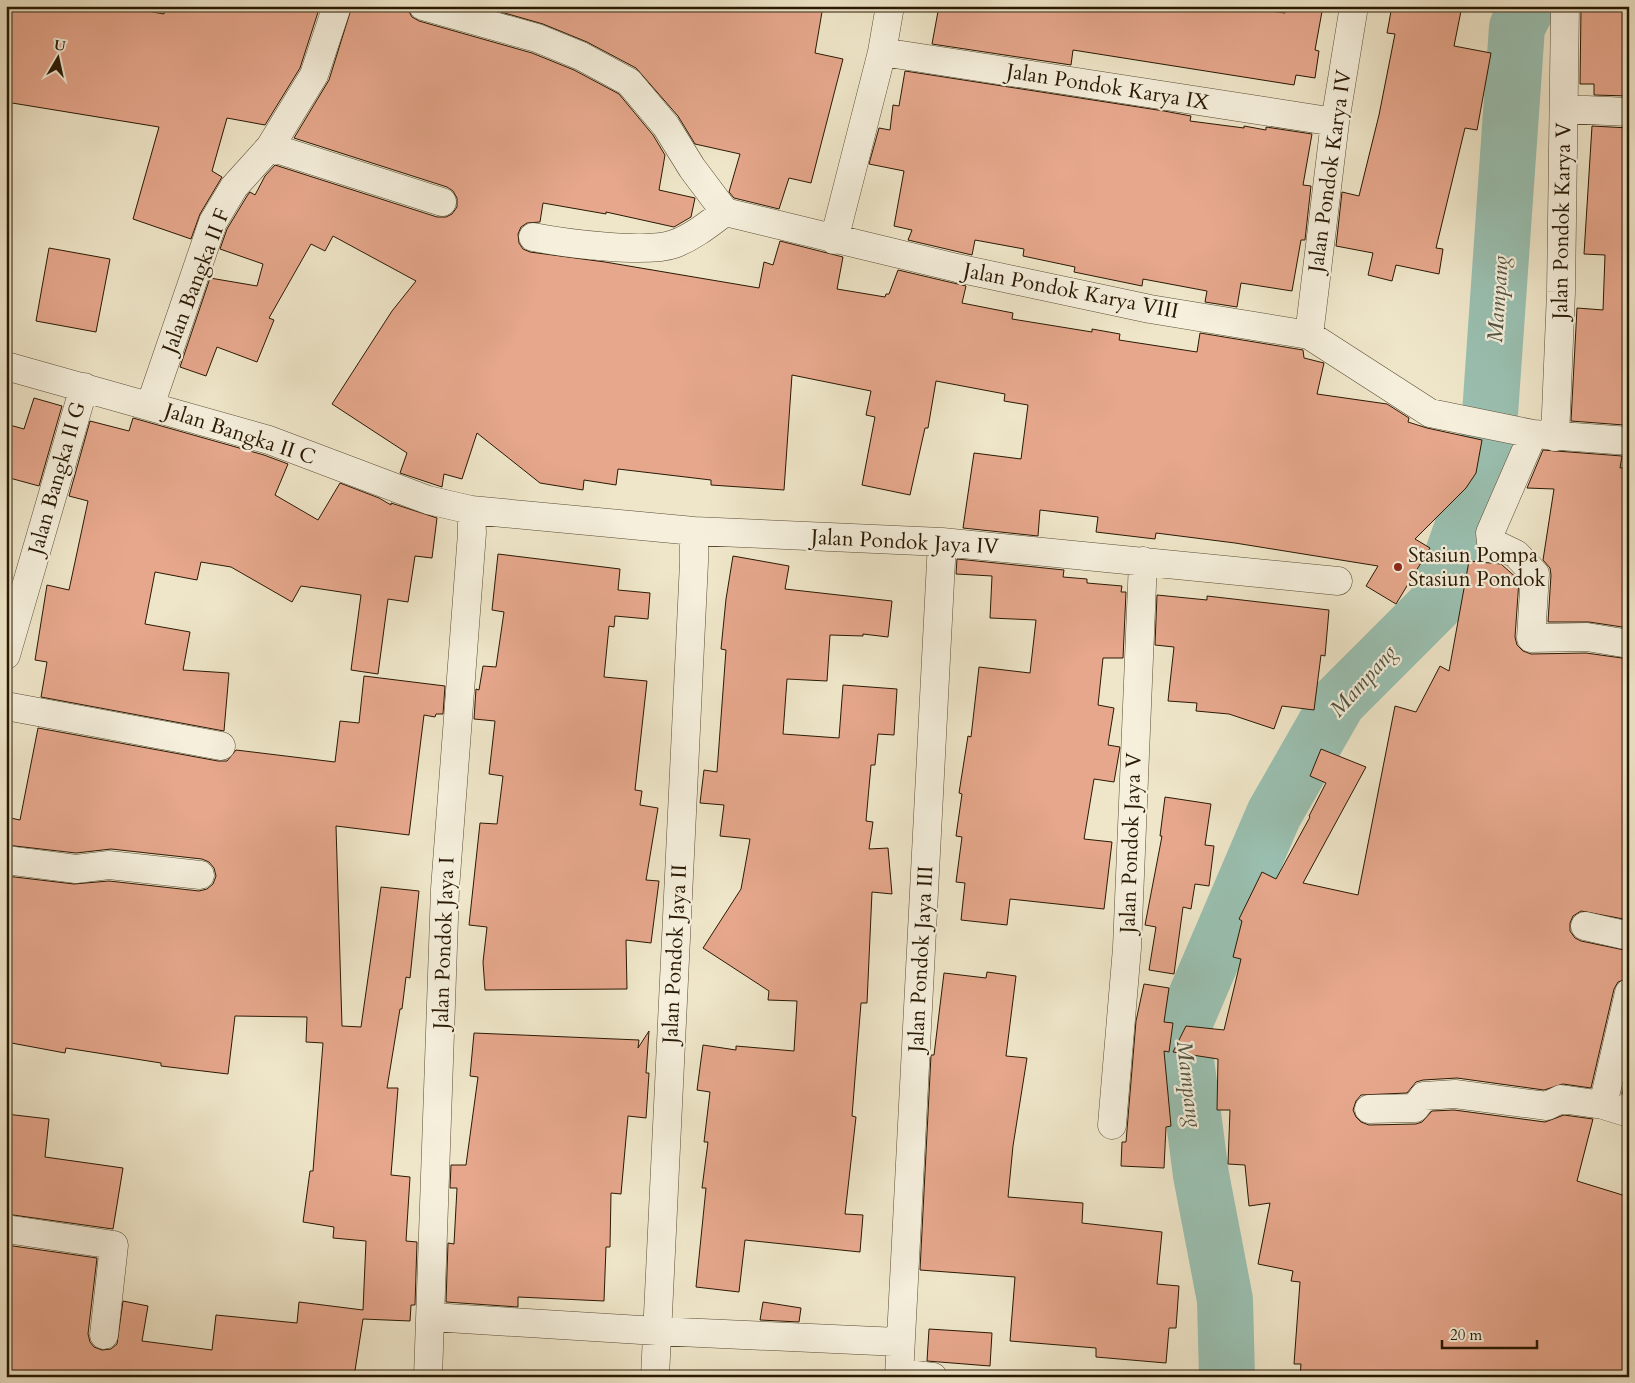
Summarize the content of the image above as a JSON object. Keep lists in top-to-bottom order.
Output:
{
  "streets": {
    "street": [
      "Jalan Pondok Karya IX",
      "Jalan Pondok Karya IV",
      "Jalan Pondok Karya V",
      "Jalan Bangka II F",
      "Jalan Pondok Karya VIII",
      "Jalan Bangka II C",
      "Jalan Bangka II G",
      "Jalan Pondok Jaya IV",
      "Jalan Pondok Jaya V",
      "Jalan Pondok Jaya I",
      "Jalan Pondok Jaya II",
      "Jalan Pondok Jaya III"
    ]
  },
  "crossings": [
    ["Jalan Pondok Karya IX", "Jalan Pondok Karya IV"],
    ["Jalan Pondok Karya IV", "Jalan Pondok Karya VIII"],
    ["Jalan Bangka II F", "Jalan Bangka II C"],
    ["Jalan Bangka II C", "Jalan Bangka II G"],
    ["Jalan Bangka II C", "Jalan Pondok Jaya IV"],
    ["Jalan Bangka II C", "Jalan Pondok Jaya I"],
    ["Jalan Pondok Jaya IV", "Jalan Pondok Jaya V"],
    ["Jalan Pondok Jaya IV", "Jalan Pondok Jaya I"],
    ["Jalan Pondok Jaya IV", "Jalan Pondok Jaya II"],
    ["Jalan Pondok Jaya IV", "Jalan Pondok Jaya III"]
  ],
  "water": ["Mampang"],
  "places": ["Stasiun Pompa Stasiun Pondok"],
  "scale_bar": "20 m",
  "north": "top"
}
